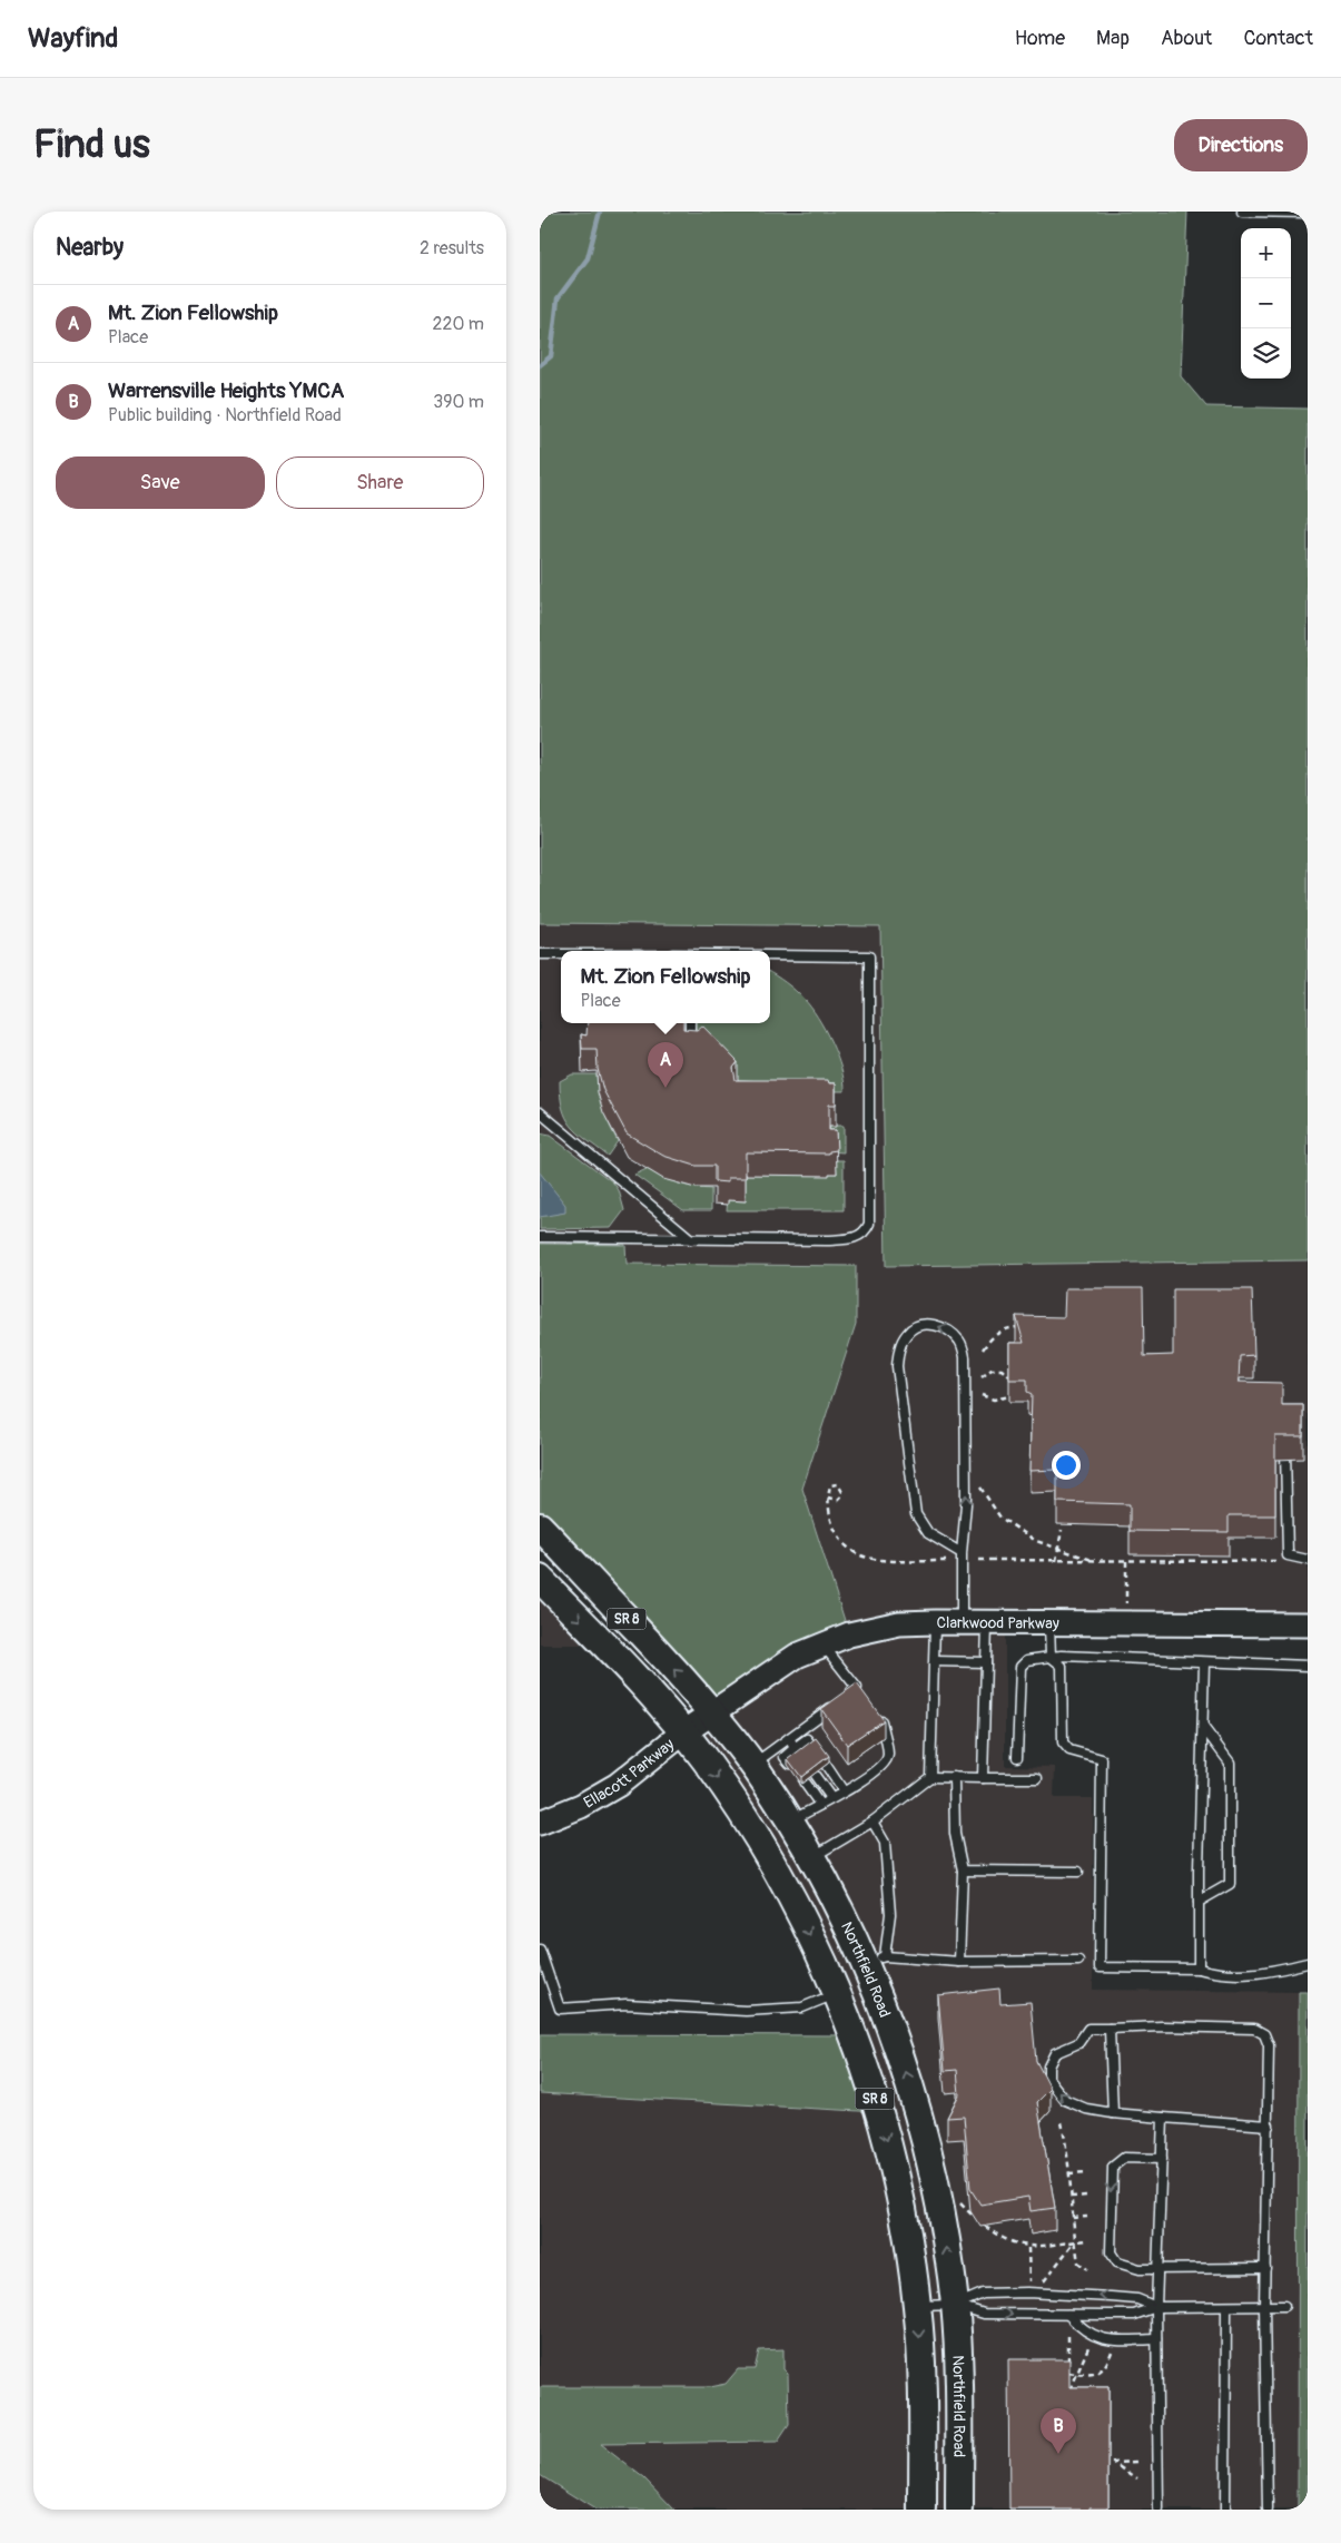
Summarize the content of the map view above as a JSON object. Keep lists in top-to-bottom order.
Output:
{
  "streets": {
    "main road": ["SR 8", "Northfield Road"],
    "street": ["Clarkwood Parkway", "Ellacott Parkway"]
  },
  "crossings": [
    ["SR 8", "Ellacott Parkway"],
    ["Clarkwood Parkway", "Ellacott Parkway"],
    ["Clarkwood Parkway", "Northfield Road"],
    ["Ellacott Parkway", "Northfield Road"]
  ],
  "page": {
    "header": "Wayfind",
    "nav": [
      "Home",
      "Map",
      "About",
      "Contact"
    ],
    "buttons": [
      "Directions",
      ["Save", "Share"]
    ],
    "title": "Find us",
    "heading": ["Nearby", "2 results"],
    "map_buttons": ["+", "−"],
    "list": [
      {
        "mark": "A",
        "name": "Mt. Zion Fellowship",
        "note": "Place",
        "value": "220 m"
      },
      {
        "mark": "B",
        "name": "Warrensville Heights YMCA",
        "note": "Public building · Northfield Road",
        "value": "390 m"
      }
    ],
    "popup": ["Mt. Zion Fellowship", "Place"],
    "pins": ["A", "B"]
  }
}
